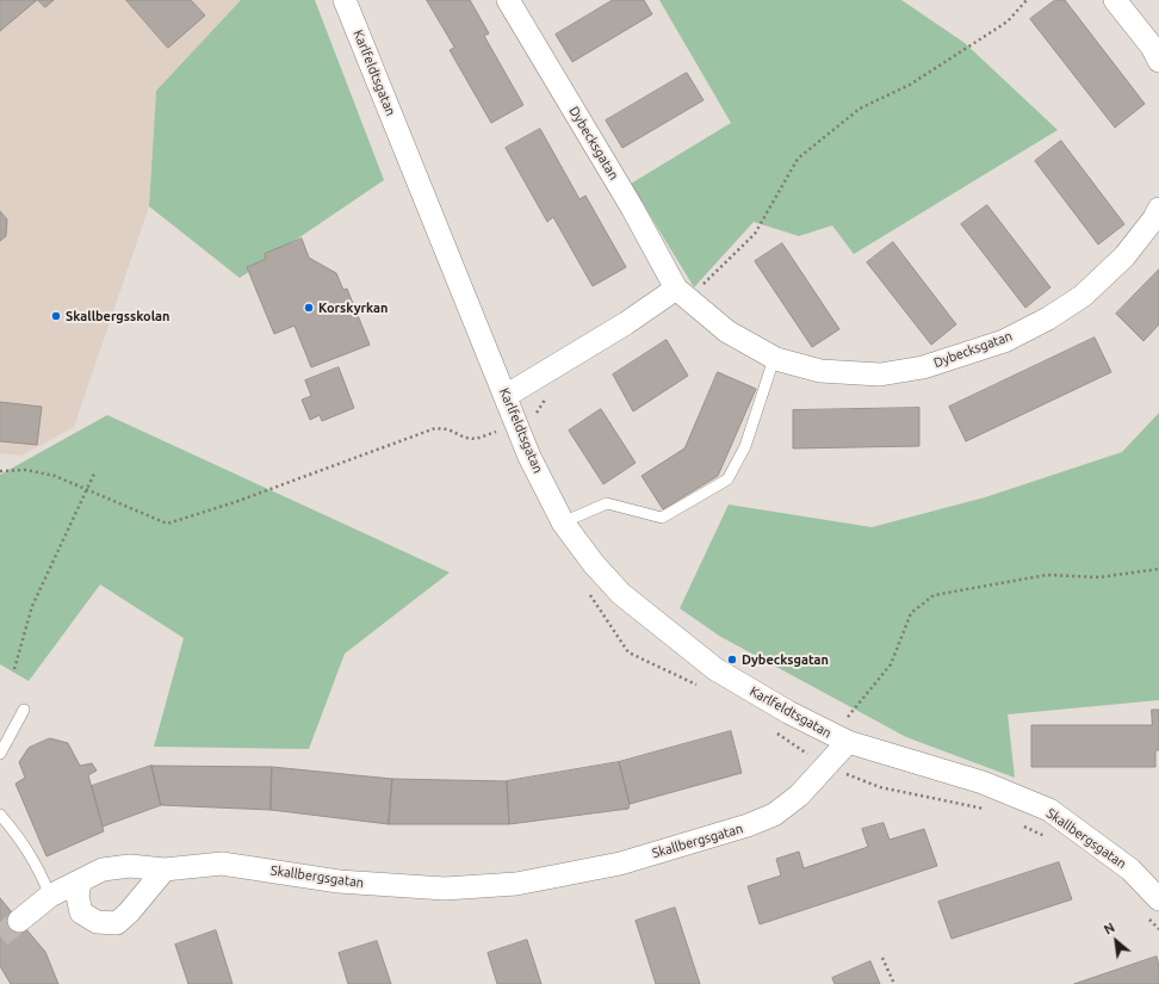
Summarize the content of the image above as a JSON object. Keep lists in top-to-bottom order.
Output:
{
  "streets": {
    "street": ["Karlfeldtsgatan", "Dybecksgatan", "Skallbergsgatan"]
  },
  "crossings": [
    ["Karlfeldtsgatan", "Skallbergsgatan"]
  ],
  "places": ["Korskyrkan", "Skallbergsskolan", "Dybecksgatan"],
  "north": "top left"
}
